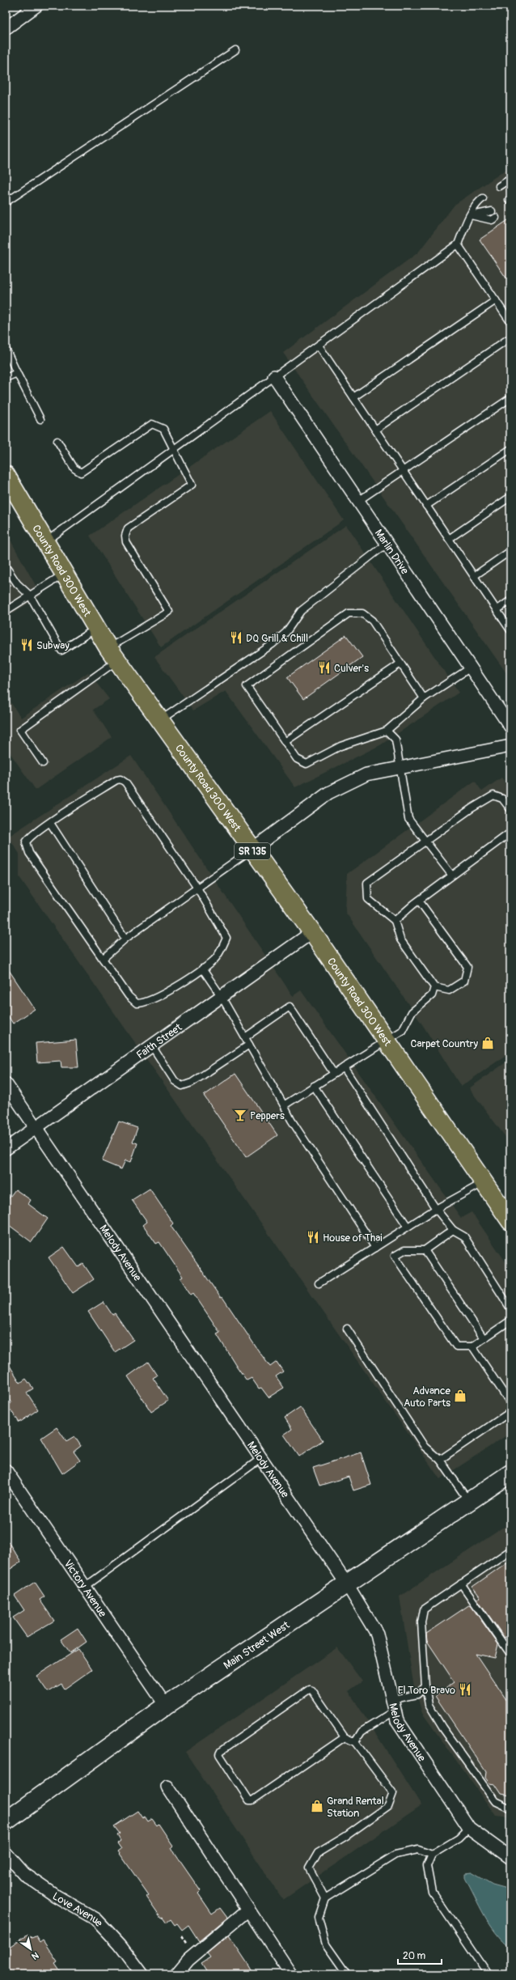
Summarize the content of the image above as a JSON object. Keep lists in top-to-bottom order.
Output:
{
  "streets": {
    "main road": ["County Road 300 West", "SR 135", "Main Street West"],
    "street": [
      "Marlin Drive",
      "Faith Street",
      "Melody Avenue",
      "Victory Avenue",
      "Love Avenue"
    ]
  },
  "crossings": [
    ["County Road 300 West", "Faith Street"],
    ["Faith Street", "Melody Avenue"],
    ["Melody Avenue", "Main Street West"],
    ["Victory Avenue", "Main Street West"]
  ],
  "places": {
    "restaurant": [
      "DQ Grill & Chill",
      "Subway",
      "Culver's",
      "House of Thai",
      "El Toro Bravo"
    ],
    "shop": ["Carpet Country", "Advance Auto Parts", "Grand Rental Station"],
    "bar": ["Peppers"]
  },
  "scale_bar": "20 m",
  "north": "bottom right"
}
